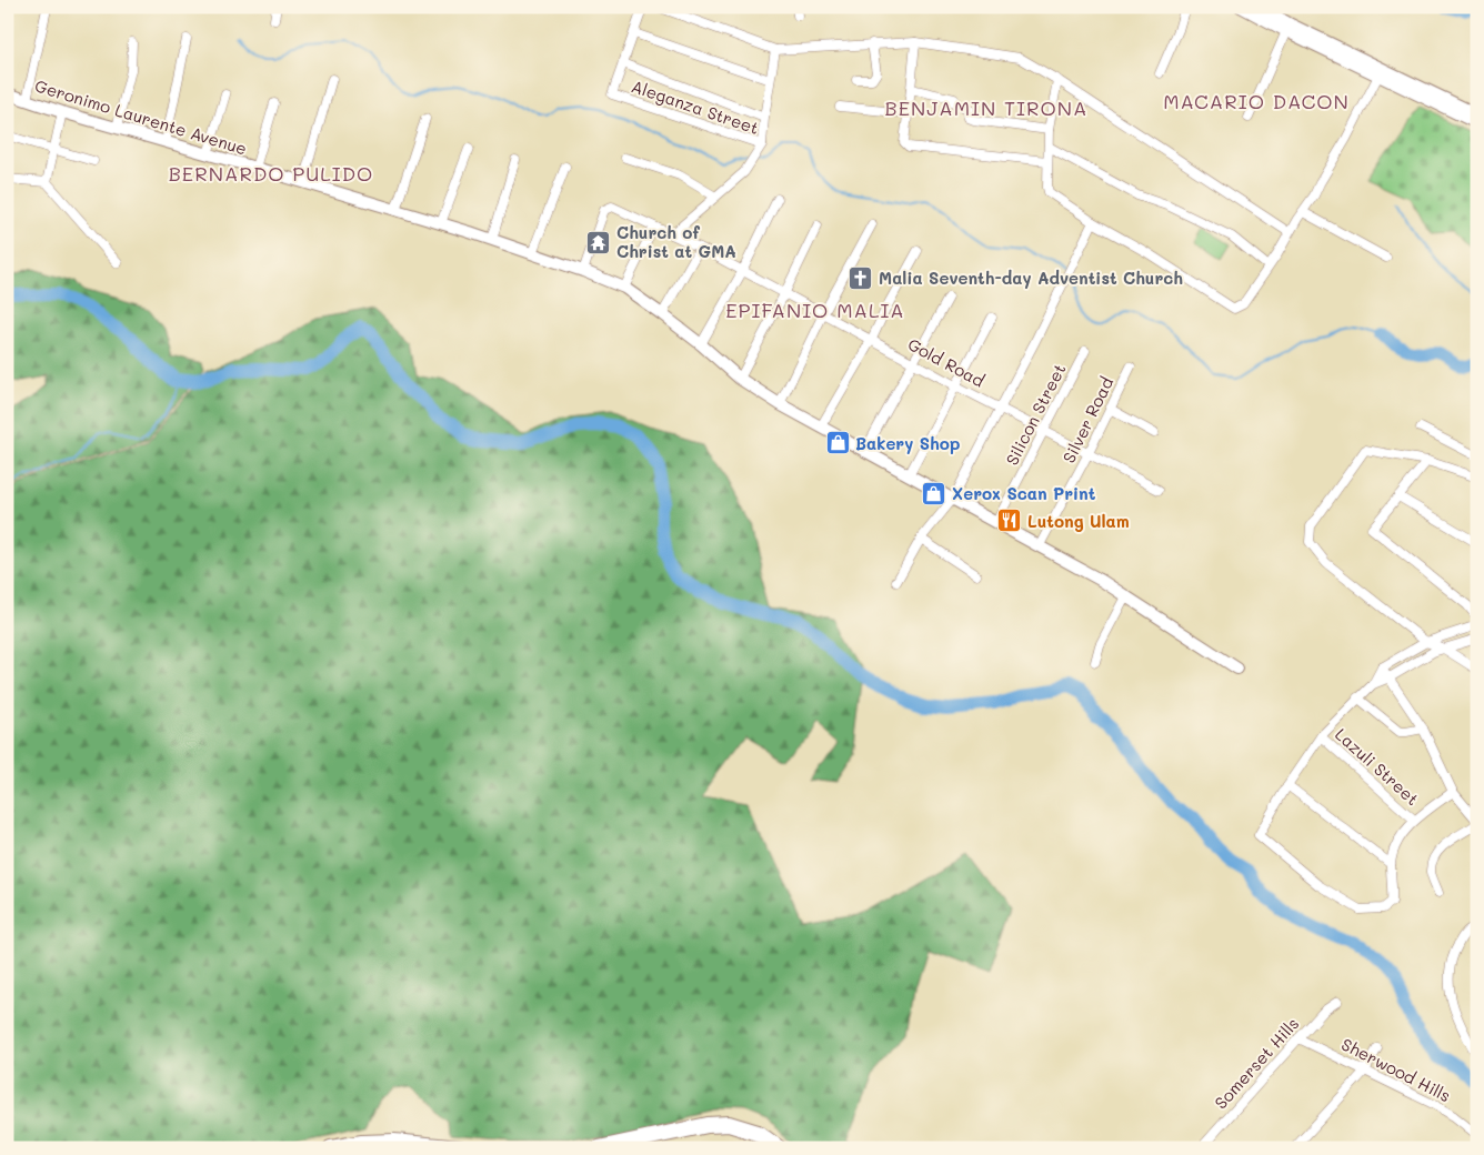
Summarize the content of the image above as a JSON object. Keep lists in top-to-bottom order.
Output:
{
  "streets": {
    "street": [
      "Aleganza Street",
      "Geronimo Laurente Avenue",
      "Gold Road",
      "Silicon Street",
      "Silver Road",
      "Lazuli Street",
      "Somerset Hills",
      "Sherwood Hills"
    ]
  },
  "crossings": [
    ["Geronimo Laurente Avenue", "Silicon Street"],
    ["Geronimo Laurente Avenue", "Silver Road"],
    ["Gold Road", "Silicon Street"],
    ["Gold Road", "Silver Road"],
    ["Somerset Hills", "Sherwood Hills"]
  ],
  "districts": [
    "MACARIO DACON",
    "BENJAMIN TIRONA",
    "BERNARDO PULIDO",
    "EPIFANIO MALIA"
  ],
  "places": {
    "temple": ["Church of Christ at GMA"],
    "church": ["Malia Seventh-day Adventist Church"],
    "shop": ["Bakery Shop", "Xerox Scan Print"],
    "restaurant": ["Lutong Ulam"]
  }
}
